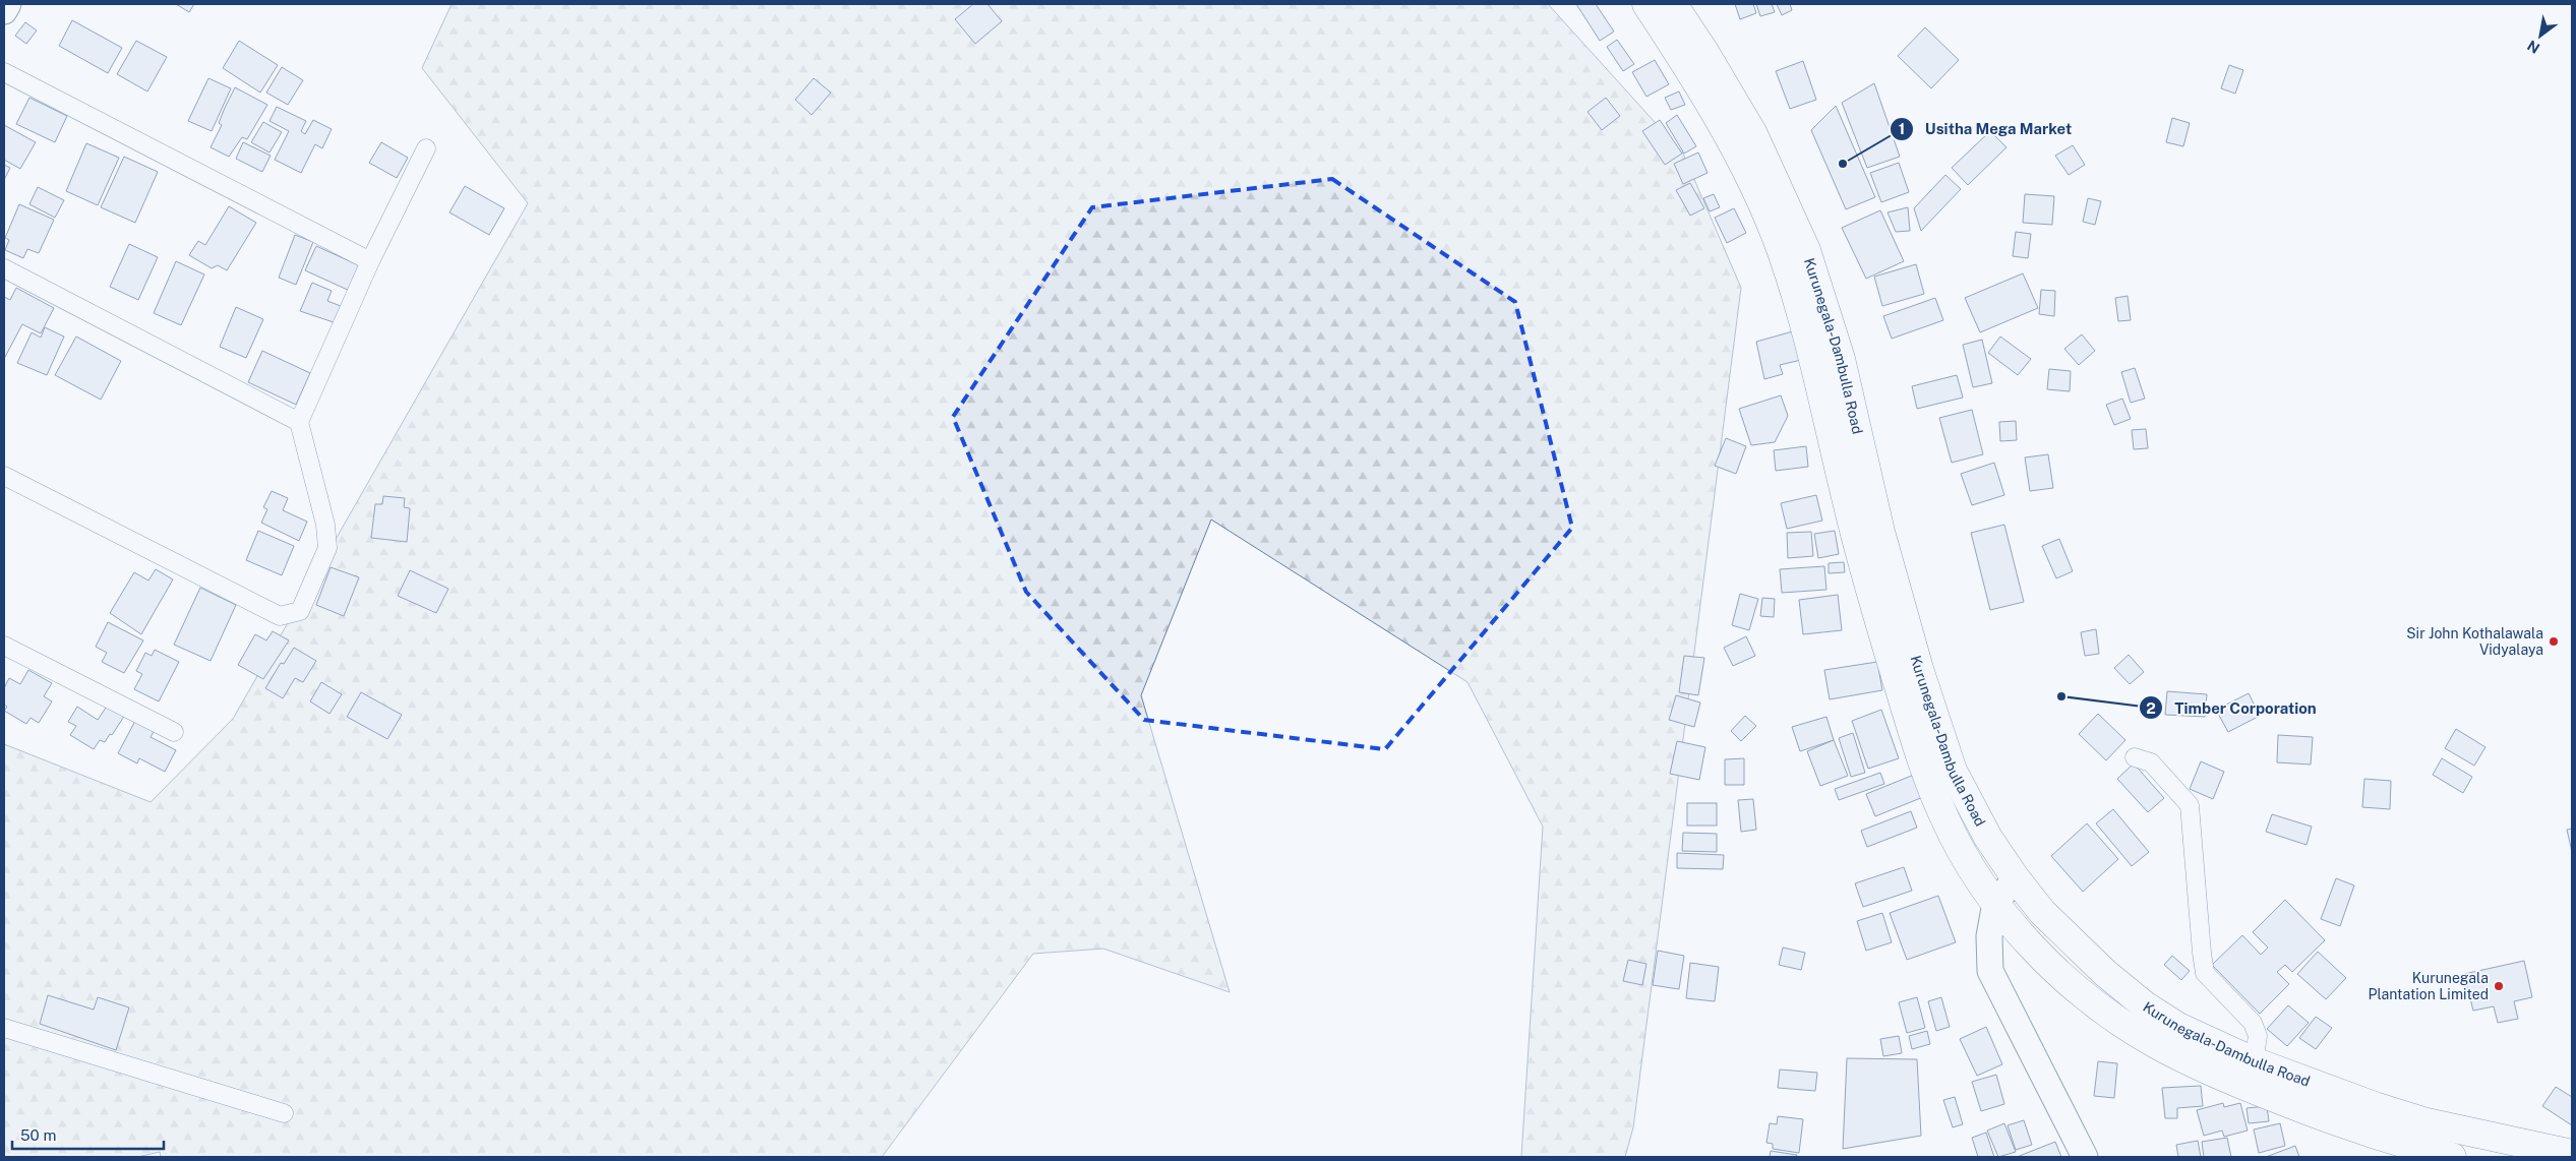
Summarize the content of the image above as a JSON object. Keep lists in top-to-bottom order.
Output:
{
  "streets": {
    "highway": ["Kurunegala-Dambulla Road"]
  },
  "places": [
    "Usitha Mega Market",
    "Sir John Kothalawala Vidyalaya",
    "Timber Corporation",
    "Kurunegala Plantation Limited"
  ],
  "scale_bar": "50 m",
  "north": "bottom left"
}
